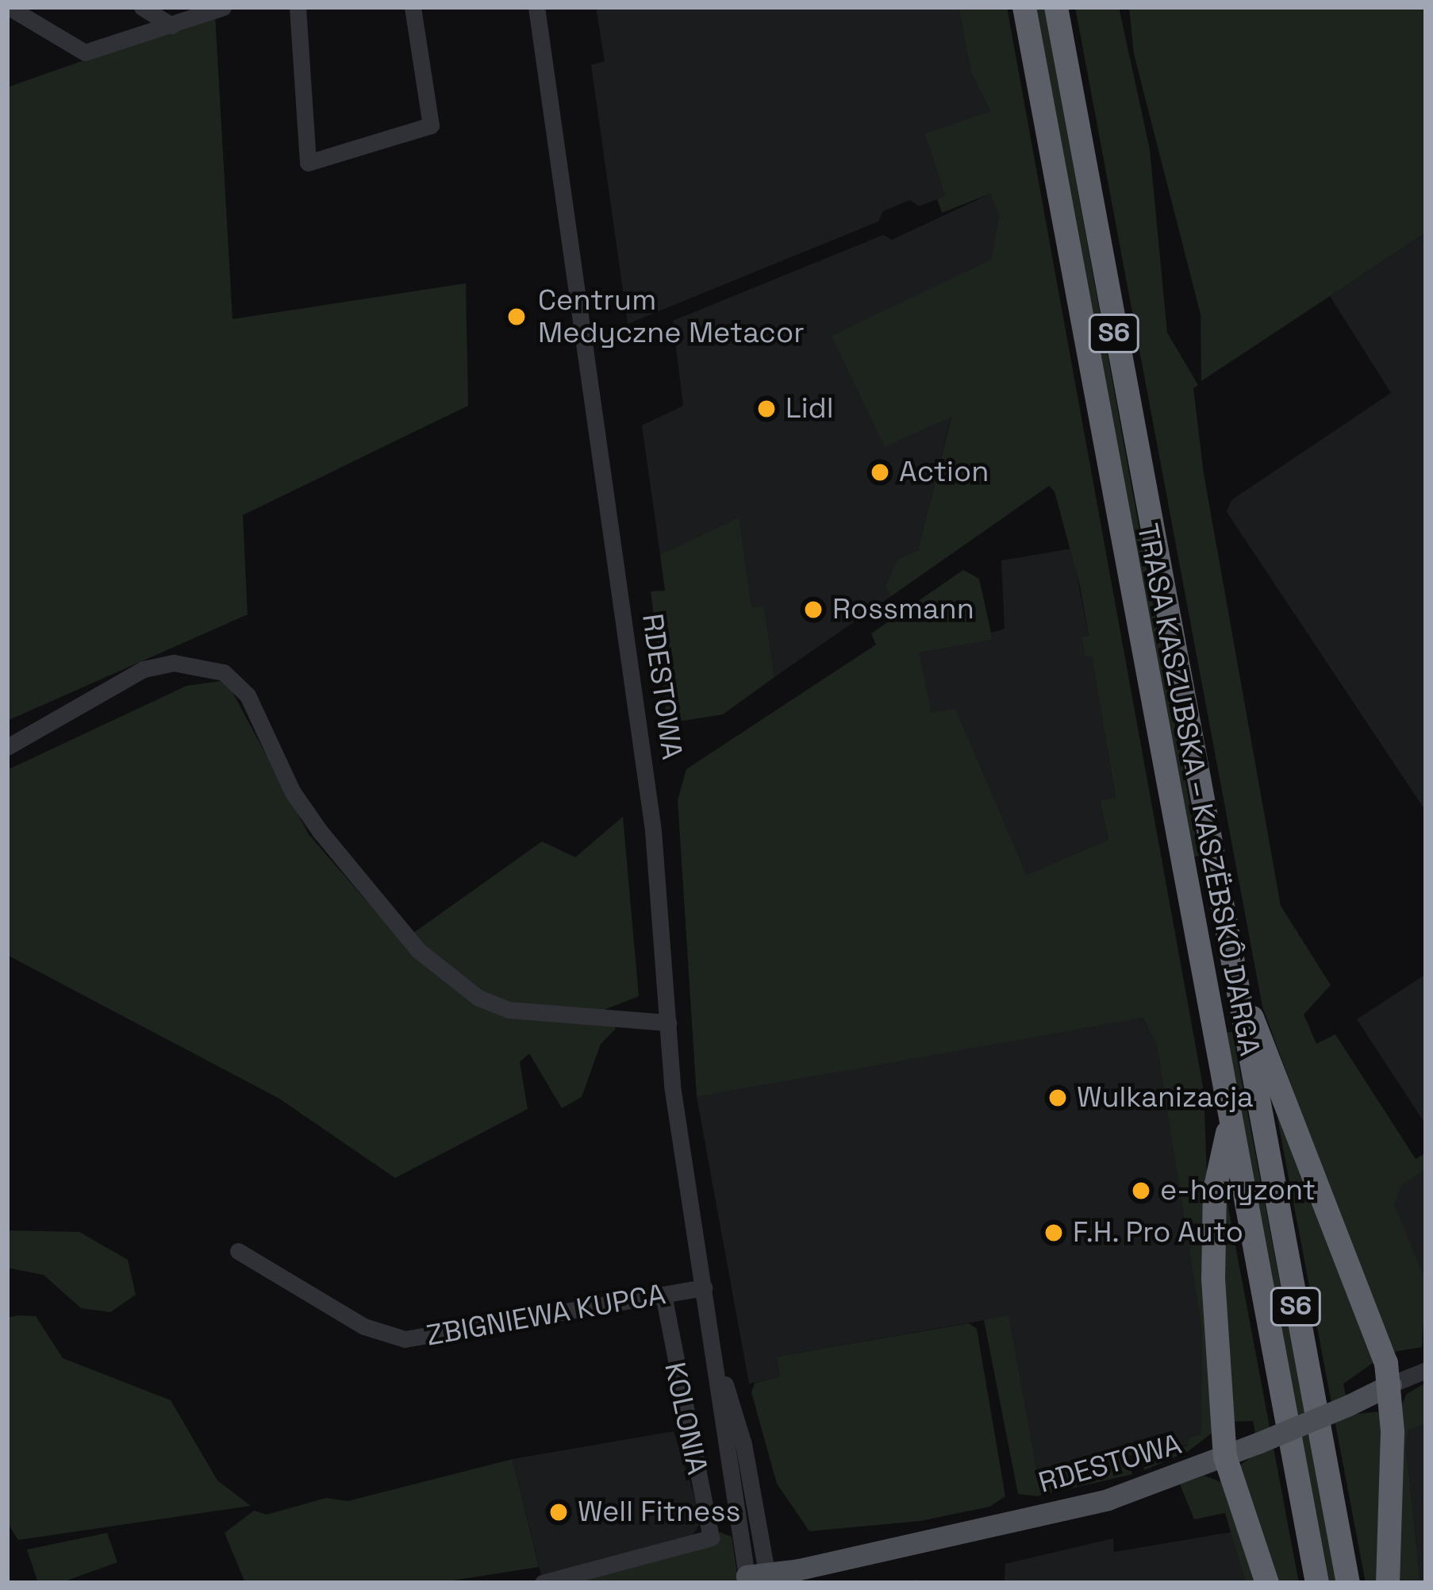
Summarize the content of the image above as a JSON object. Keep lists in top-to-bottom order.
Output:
{
  "streets": {
    "highway": ["S6", "TRASA KASZUBSKA – KASZËBSKÔ DARGA"],
    "main road": ["RDESTOWA"],
    "street": ["ZBIGNIEWA KUPCA", "KOLONIA"]
  },
  "crossings": [
    ["RDESTOWA", "ZBIGNIEWA KUPCA"],
    ["ZBIGNIEWA KUPCA", "KOLONIA"]
  ],
  "places": [
    "Centrum Medyczne Metacor",
    "Lidl",
    "Action",
    "Rossmann",
    "Wulkanizacja",
    "e-horyzont",
    "F.H. Pro Auto",
    "Well Fitness"
  ]
}
